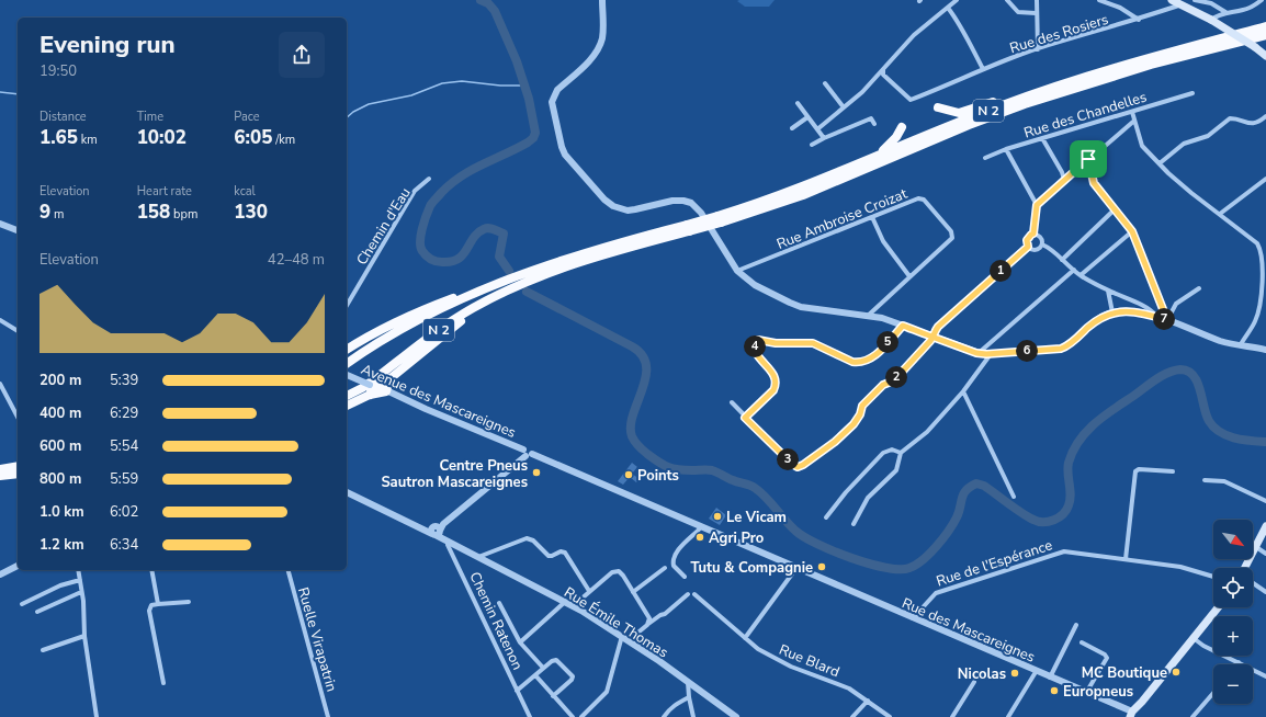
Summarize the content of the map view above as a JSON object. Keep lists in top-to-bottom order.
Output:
{
  "streets": {
    "highway": ["N 2"],
    "street": [
      "Rue des Rosiers",
      "Rue des Chandelles",
      "Rue Ambroise Croizat",
      "Chemin d'Eau",
      "Avenue des Mascareignes",
      "Rue de l'Espérance",
      "Chemin Ratenon",
      "Rue Émile Thomas",
      "Rue des Mascareignes",
      "Ruelle Virapatrin",
      "Rue Blard"
    ]
  },
  "crossings": [
    ["Avenue des Mascareignes", "Rue des Mascareignes"],
    ["Rue de l'Espérance", "Rue des Mascareignes"],
    ["Chemin Ratenon", "Rue Émile Thomas"]
  ],
  "places": [
    "Centre Pneus Sautron Mascareignes",
    "Points",
    "Le Vicam",
    "Agri Pro",
    "Tutu & Compagnie",
    "MC Boutique",
    "Nicolas",
    "Europneus"
  ],
  "north": "bottom right",
  "page": {
    "heading": ["Evening run", "19:50"],
    "stats": [
      ["Distance", "1.65 km"],
      ["Time", "10:02"],
      ["Pace", "6:05 /km"],
      ["Elevation", "9 m"],
      ["Heart rate", "158 bpm"],
      ["kcal", "130"]
    ],
    "chart": ["Elevation", "42–48 m"],
    "pins": [
      "1",
      "7",
      "5",
      "4",
      "6",
      "2",
      "3"
    ],
    "list": [
      {
        "name": "200 m",
        "note": "5:39"
      },
      {
        "name": "400 m",
        "note": "6:29"
      },
      {
        "name": "600 m",
        "note": "5:54"
      },
      {
        "name": "800 m",
        "note": "5:59"
      },
      {
        "name": "1.0 km",
        "note": "6:02"
      },
      {
        "name": "1.2 km",
        "note": "6:34"
      }
    ],
    "map_buttons": ["+", "−"]
  }
}
